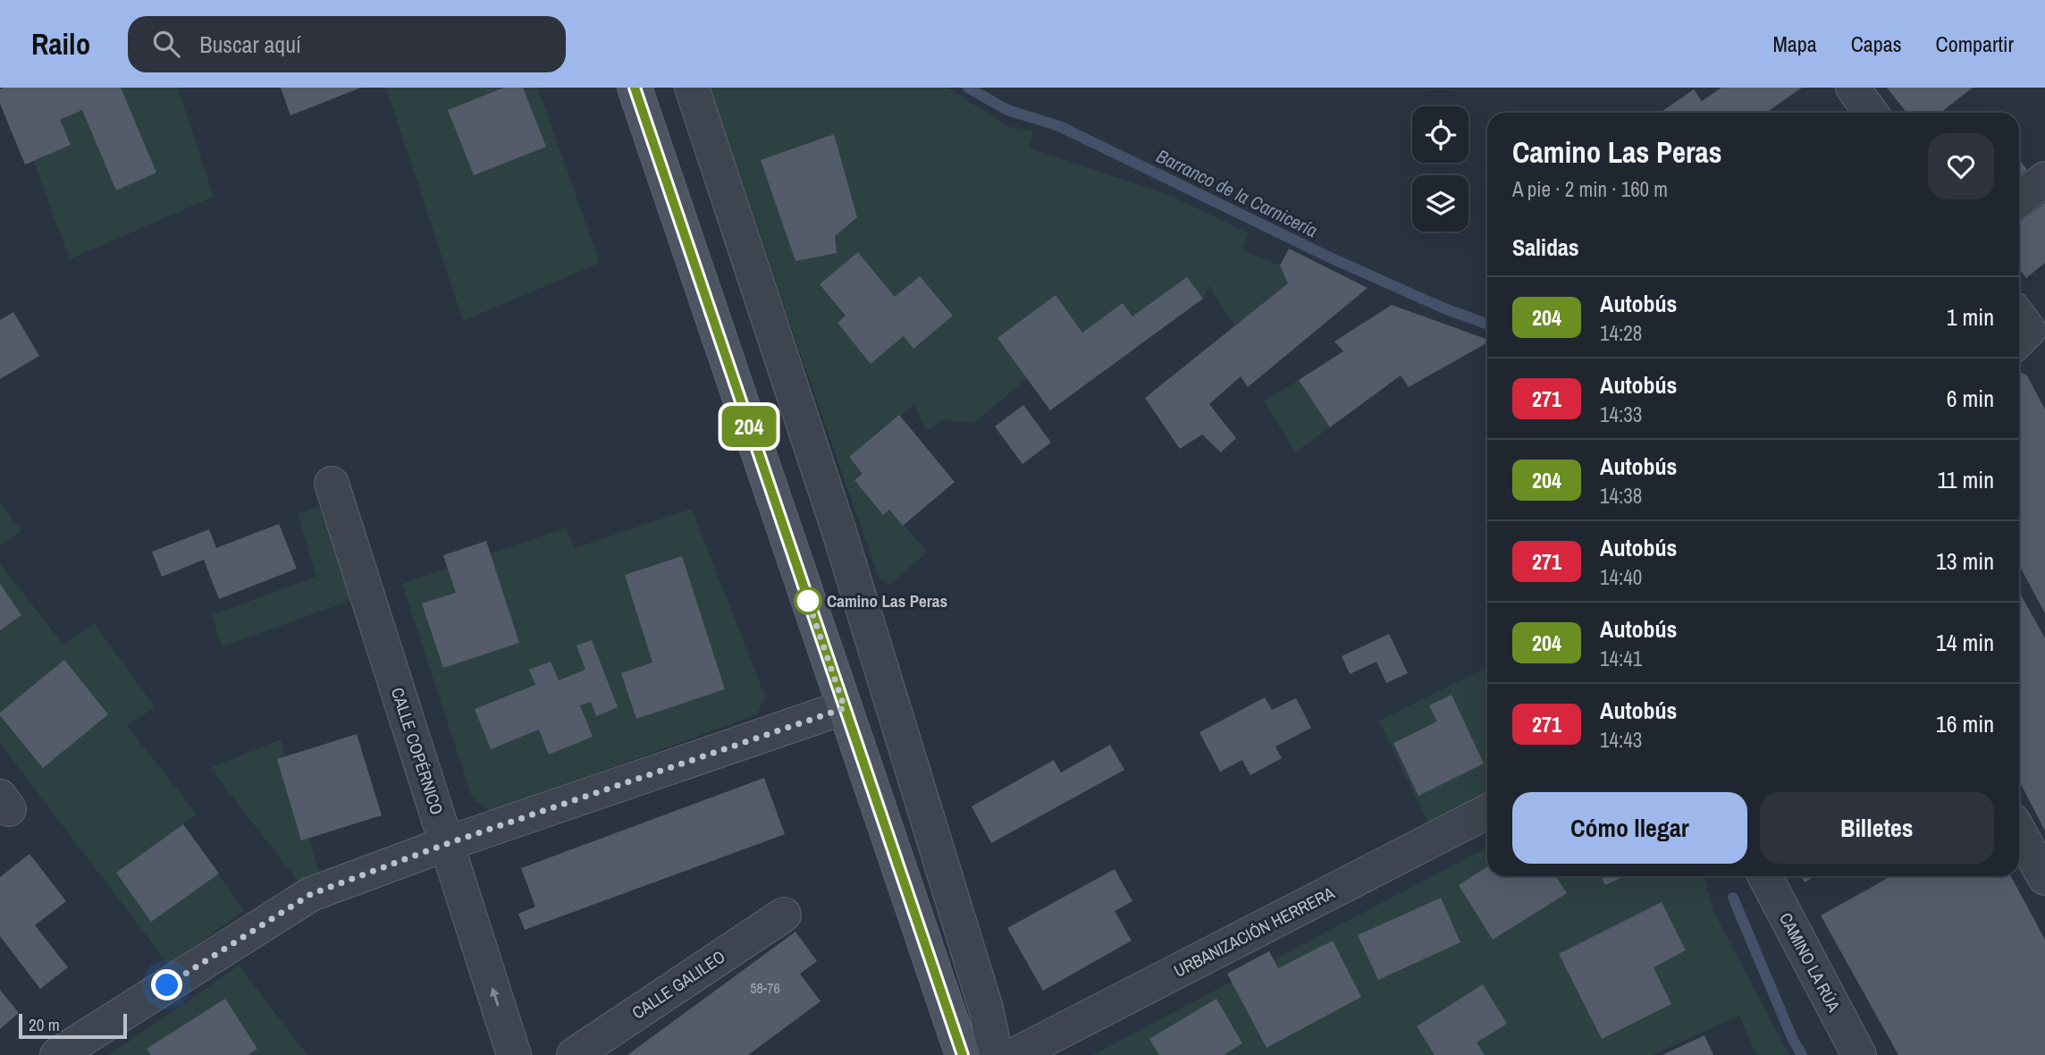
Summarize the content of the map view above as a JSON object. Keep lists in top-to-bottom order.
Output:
{
  "streets": {
    "street": [
      "CALLE COPÉRNICO",
      "URBANIZACIÓN HERRERA",
      "CAMINO LA RÚA",
      "CALLE GALILEO"
    ]
  },
  "one_way": ["CALLE COPÉRNICO"],
  "water": ["Barranco de la Carnicería"],
  "places": ["Camino Las Peras"],
  "lines": ["bus line 204"],
  "house_numbers": ["58-76"],
  "scale_bar": "20 m",
  "page": {
    "header": "Railo",
    "search": "Buscar aquí",
    "nav": ["Mapa", "Capas", "Compartir"],
    "on_map": "204",
    "heading": [
      ["Camino Las Peras", "A pie · 2 min · 160 m"],
      "Salidas"
    ],
    "list": [
      {
        "mark": "204",
        "name": "Autobús",
        "note": "14:28",
        "value": "1 min"
      },
      {
        "mark": "271",
        "name": "Autobús",
        "note": "14:33",
        "value": "6 min"
      },
      {
        "mark": "204",
        "name": "Autobús",
        "note": "14:38",
        "value": "11 min"
      },
      {
        "mark": "271",
        "name": "Autobús",
        "note": "14:40",
        "value": "13 min"
      },
      {
        "mark": "204",
        "name": "Autobús",
        "note": "14:41",
        "value": "14 min"
      },
      {
        "mark": "271",
        "name": "Autobús",
        "note": "14:43",
        "value": "16 min"
      }
    ],
    "buttons": ["Cómo llegar", "Billetes"],
    "scale": "20 m"
  }
}
